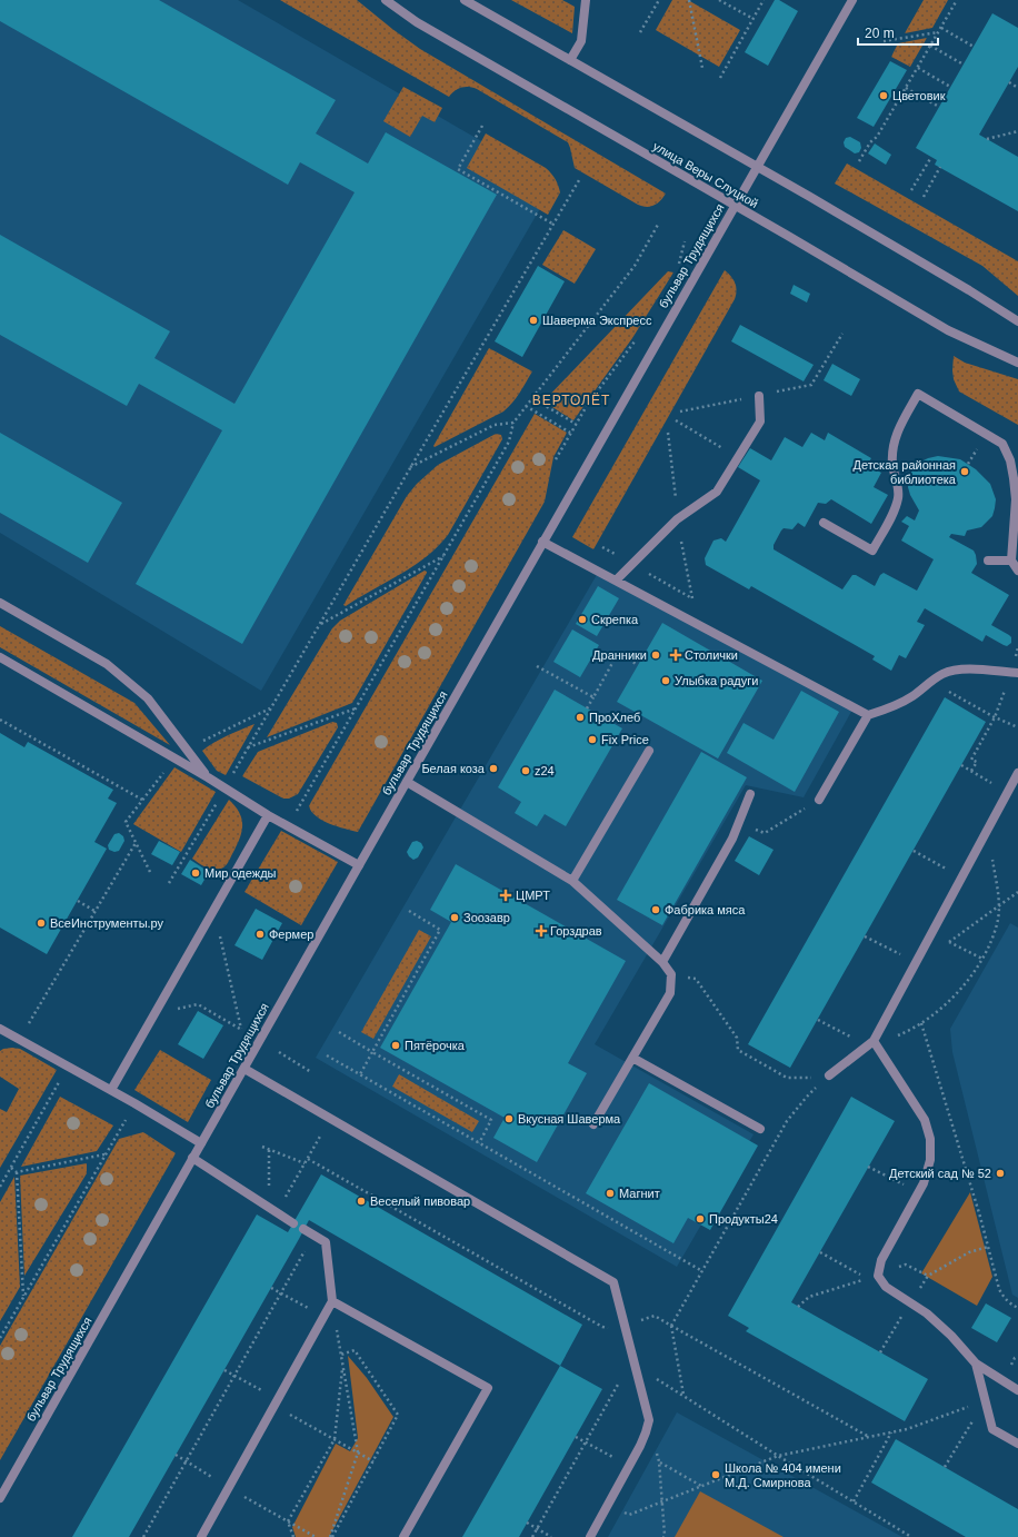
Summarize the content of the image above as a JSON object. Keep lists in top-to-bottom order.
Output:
{
  "streets": {
    "street": ["улица Веры Слуцкой", "бульвар Трудящихся"]
  },
  "crossings": [
    ["улица Веры Слуцкой", "бульвар Трудящихся"]
  ],
  "districts": ["ВЕРТОЛЁТ"],
  "places": {
    "other": [
      "Цветовик",
      "Шаверма Экспресс",
      "Детская районная библиотека",
      "Скрепка",
      "Дранники",
      "Улыбка радуги",
      "ПроХлеб",
      "Fix Price",
      "Белая коза",
      "z24",
      "Мир одежды",
      "Фабрика мяса",
      "Зоозавр",
      "ВсеИнструменты.ру",
      "Фермер",
      "Пятёрочка",
      "Вкусная Шаверма",
      "Детский сад № 52",
      "Магнит",
      "Веселый пивовар",
      "Продукты24",
      "Школа № 404 имени М.Д. Смирнова"
    ],
    "health": ["Столички", "ЦМРТ", "Горздрав"]
  },
  "scale_bar": "20 m"
}
